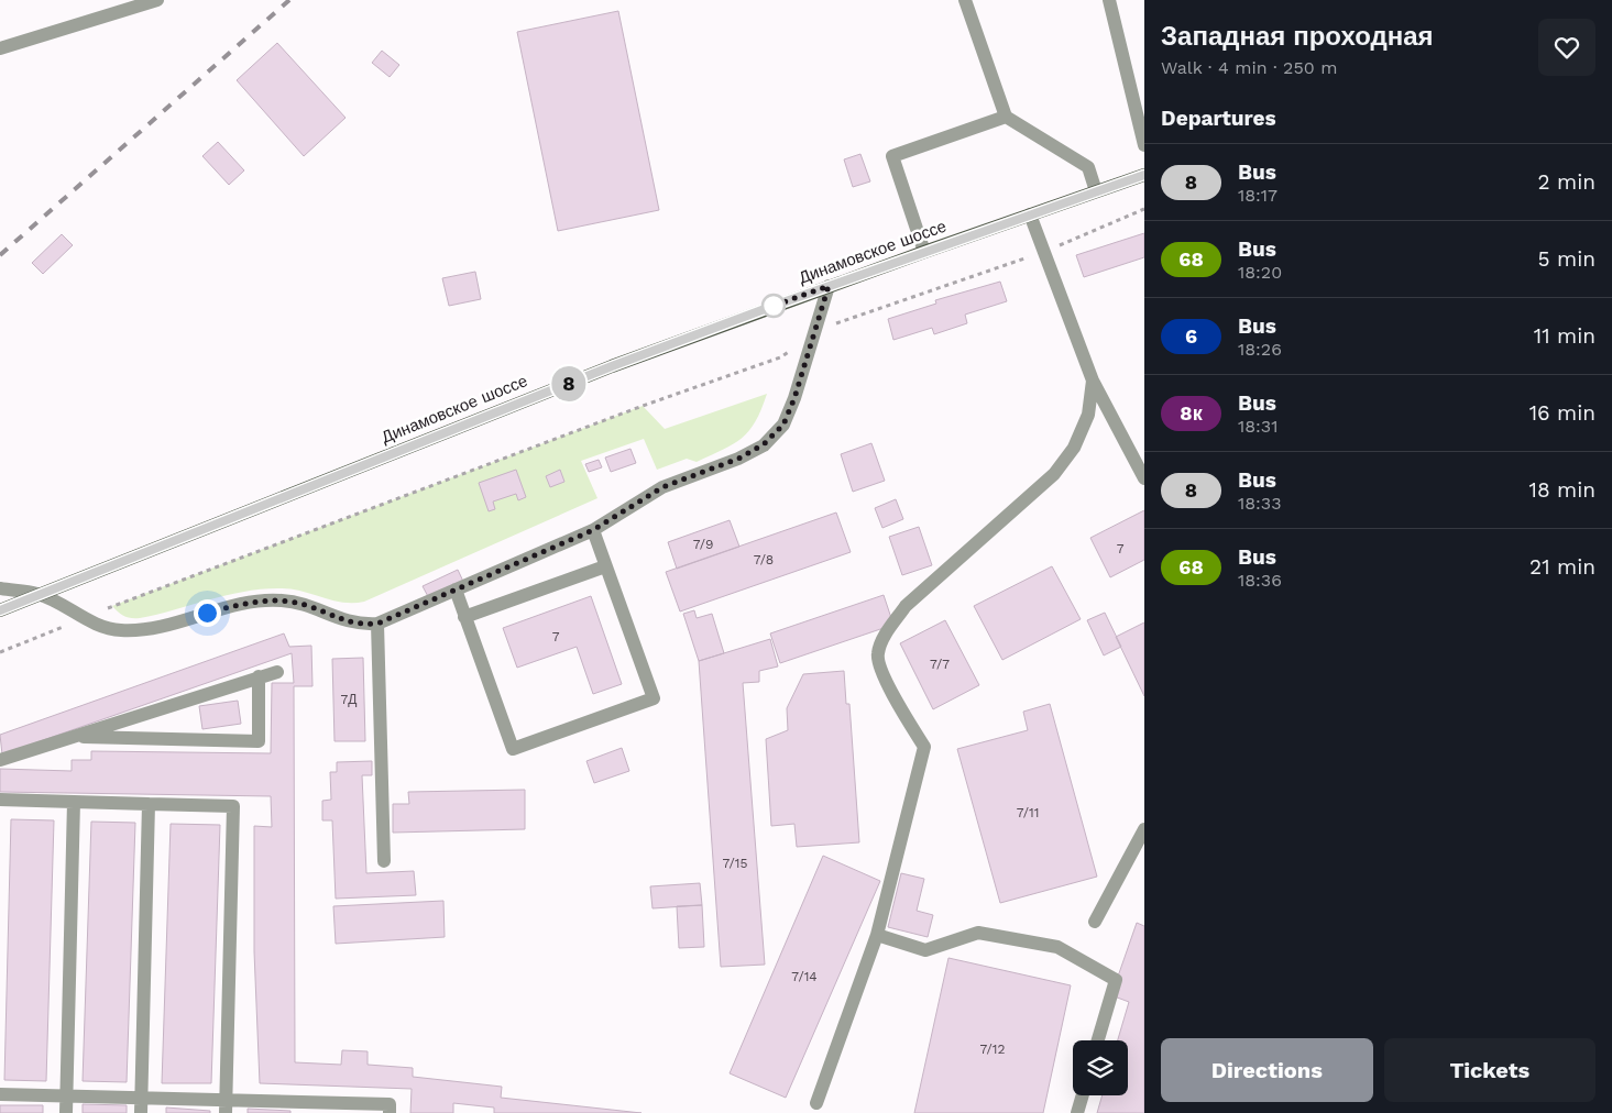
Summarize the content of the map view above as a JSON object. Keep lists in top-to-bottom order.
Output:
{
  "streets": {
    "main road": ["Динамовское шоссе"]
  },
  "lines": ["bus line 8"],
  "house_numbers": [
    "7/9",
    "7",
    "7/8",
    "7",
    "7/7",
    "7Д",
    "7/11",
    "7/15",
    "7/14",
    "7/12"
  ],
  "page": {
    "on_map": "8",
    "heading": [
      ["Западная проходная", "Walk · 4 min · 250 m"],
      "Departures"
    ],
    "list": [
      {
        "mark": "8",
        "name": "Bus",
        "note": "18:17",
        "value": "2 min"
      },
      {
        "mark": "68",
        "name": "Bus",
        "note": "18:20",
        "value": "5 min"
      },
      {
        "mark": "6",
        "name": "Bus",
        "note": "18:26",
        "value": "11 min"
      },
      {
        "mark": "8к",
        "name": "Bus",
        "note": "18:31",
        "value": "16 min"
      },
      {
        "mark": "8",
        "name": "Bus",
        "note": "18:33",
        "value": "18 min"
      },
      {
        "mark": "68",
        "name": "Bus",
        "note": "18:36",
        "value": "21 min"
      }
    ],
    "buttons": ["Directions", "Tickets"]
  }
}
